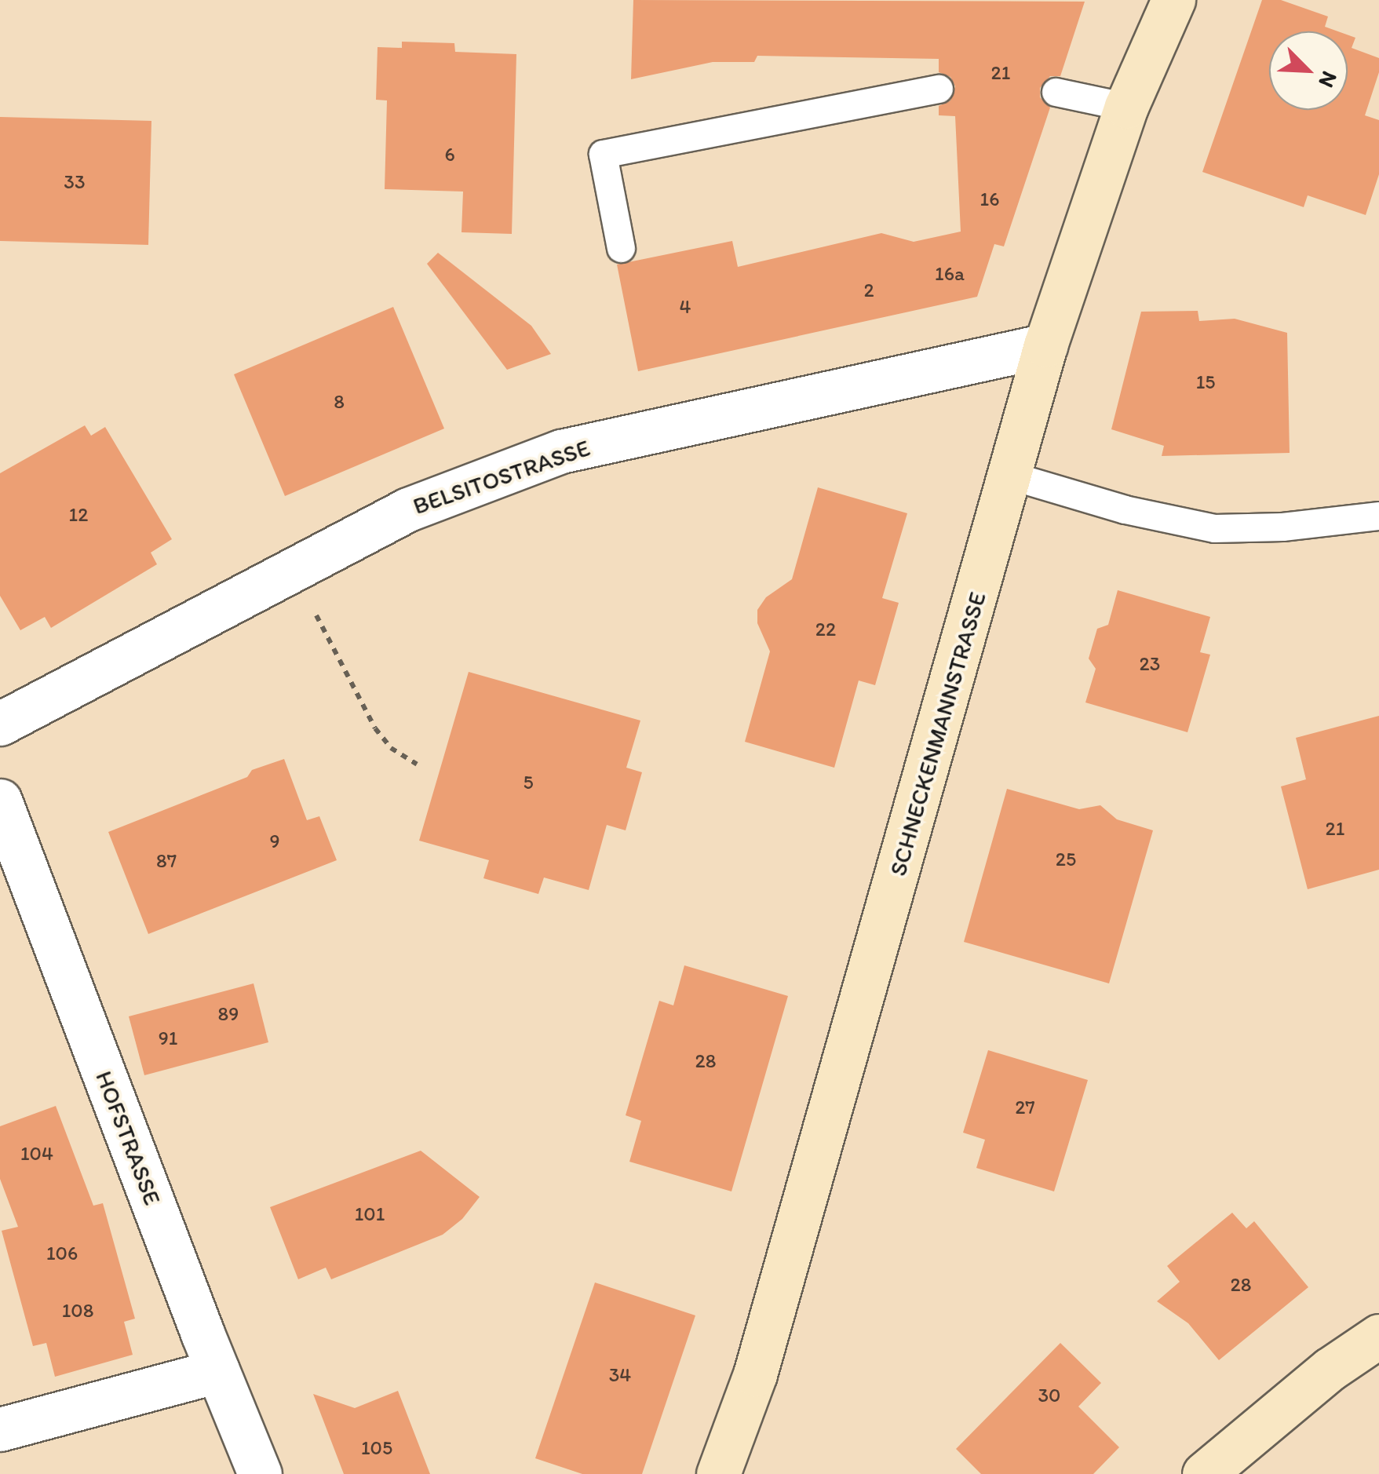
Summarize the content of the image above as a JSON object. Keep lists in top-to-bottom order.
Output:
{
  "streets": {
    "main road": ["SCHNECKENMANNSTRASSE"],
    "street": ["BELSITOSTRASSE", "HOFSTRASSE"]
  },
  "crossings": [
    ["BELSITOSTRASSE", "SCHNECKENMANNSTRASSE"]
  ],
  "house_numbers": [
    "21",
    "6",
    "33",
    "16",
    "16a",
    "2",
    "4",
    "15",
    "8",
    "12",
    "22",
    "23",
    "5",
    "21",
    "9",
    "25",
    "87",
    "89",
    "91",
    "28",
    "27",
    "104",
    "101",
    "106",
    "28",
    "108",
    "34",
    "30",
    "105"
  ],
  "north": "bottom right"
}
